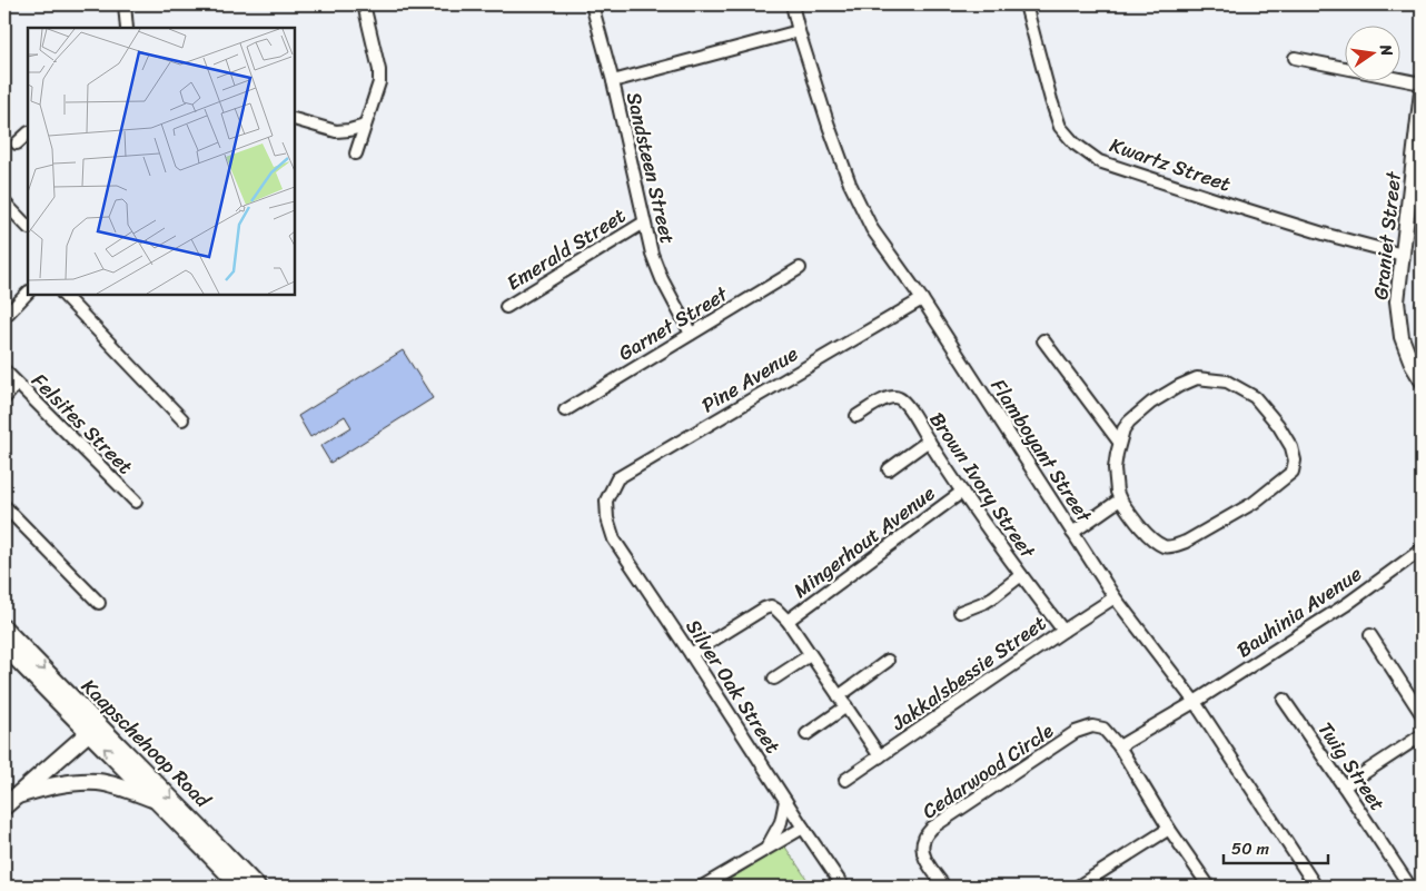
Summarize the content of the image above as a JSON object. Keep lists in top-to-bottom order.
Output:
{
  "streets": {
    "main road": ["Kaapschehoop Road"],
    "street": [
      "Kwartz Street",
      "Sandsteen Street",
      "Graniet Street",
      "Emerald Street",
      "Garnet Street",
      "Pine Avenue",
      "Felsites Street",
      "Flamboyant Street",
      "Brown Ivory Street",
      "Mingerhout Avenue",
      "Bauhinia Avenue",
      "Jakkalsbessie Street",
      "Silver Oak Street",
      "Twig Street",
      "Cedarwood Circle"
    ]
  },
  "crossings": [
    ["Kwartz Street", "Graniet Street"],
    ["Sandsteen Street", "Emerald Street"],
    ["Sandsteen Street", "Garnet Street"],
    ["Pine Avenue", "Flamboyant Street"],
    ["Pine Avenue", "Silver Oak Street"],
    ["Flamboyant Street", "Bauhinia Avenue"],
    ["Flamboyant Street", "Jakkalsbessie Street"],
    ["Brown Ivory Street", "Mingerhout Avenue"],
    ["Brown Ivory Street", "Jakkalsbessie Street"]
  ],
  "scale_bar": "50 m",
  "north": "right"
}
